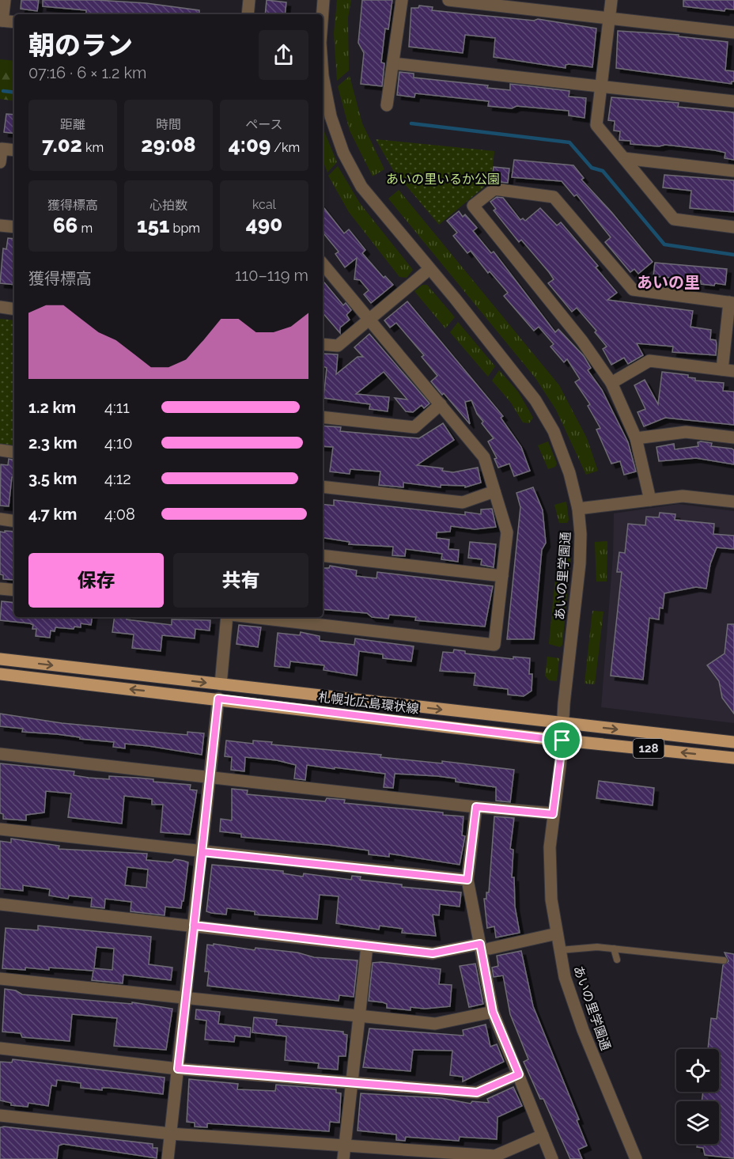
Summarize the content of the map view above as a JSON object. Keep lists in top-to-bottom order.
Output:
{
  "streets": {
    "main road": ["札幌北広島環状線", "128"],
    "street": ["あいの里学園通"]
  },
  "crossings": [
    ["あいの里学園通", "札幌北広島環状線"]
  ],
  "districts": ["あいの里"],
  "parks": ["あいの里いるか公園"],
  "page": {
    "heading": ["朝のラン", "07:16 · 6 × 1.2 km"],
    "stats": [
      ["距離", "7.02 km"],
      ["時間", "29:08"],
      ["ペース", "4:09 /km"],
      ["獲得標高", "66 m"],
      ["心拍数", "151 bpm"],
      ["kcal", "490"]
    ],
    "chart": ["獲得標高", "110–119 m"],
    "list": [
      {
        "name": "1.2 km",
        "note": "4:11"
      },
      {
        "name": "2.3 km",
        "note": "4:10"
      },
      {
        "name": "3.5 km",
        "note": "4:12"
      },
      {
        "name": "4.7 km",
        "note": "4:08"
      }
    ],
    "buttons": ["保存", "共有"]
  }
}
